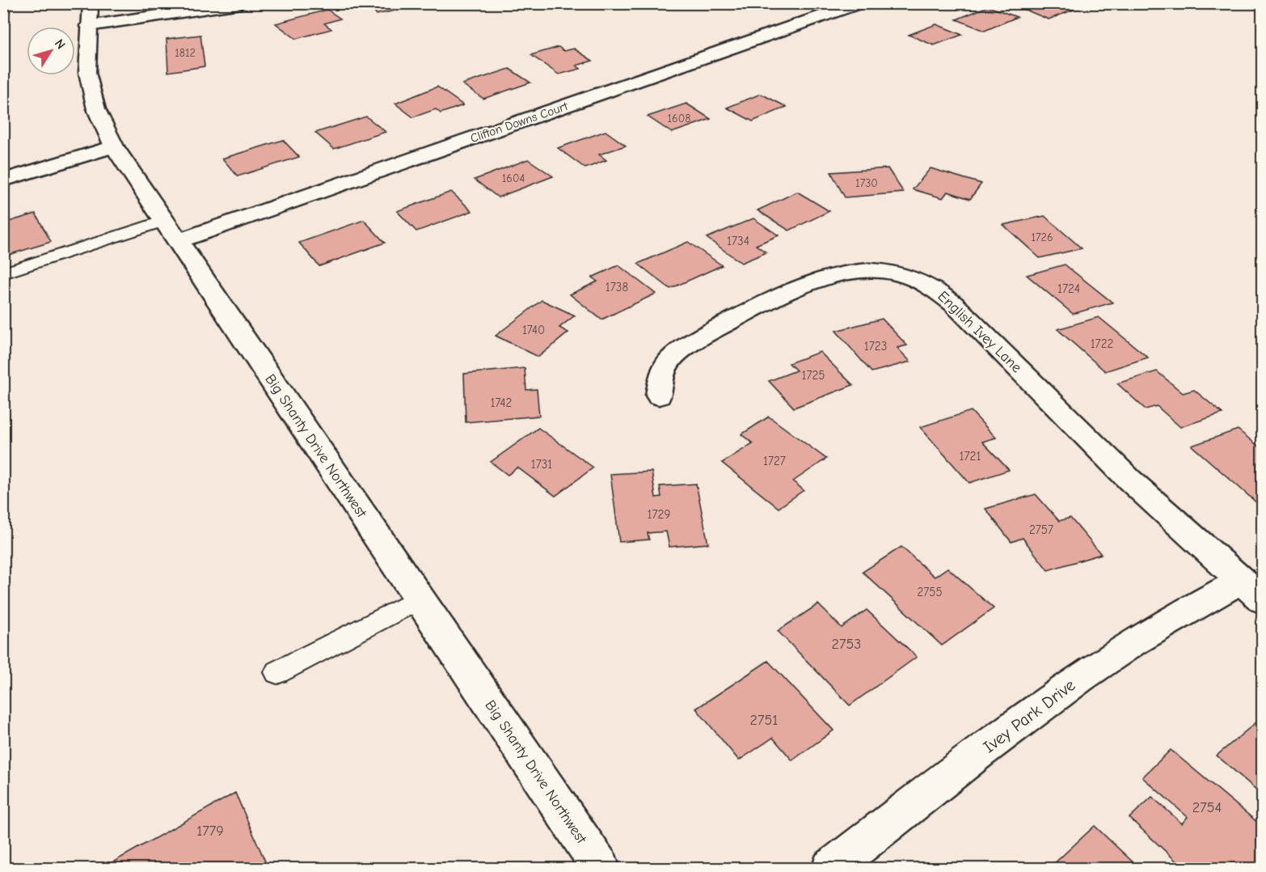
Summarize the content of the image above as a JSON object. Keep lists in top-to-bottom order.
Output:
{
  "streets": {
    "street": [
      "Clifton Downs Court",
      "English Ivey Lane",
      "Big Shanty Drive Northwest",
      "Ivey Park Drive"
    ]
  },
  "crossings": [
    ["Clifton Downs Court", "Big Shanty Drive Northwest"],
    ["English Ivey Lane", "Ivey Park Drive"]
  ],
  "house_numbers": [
    "1812",
    "1608",
    "1604",
    "1730",
    "1726",
    "1734",
    "1738",
    "1724",
    "1740",
    "1722",
    "1723",
    "1725",
    "1742",
    "1721",
    "1727",
    "1731",
    "1729",
    "2757",
    "2755",
    "2753",
    "2751",
    "2754",
    "1779"
  ],
  "north": "top right"
}
